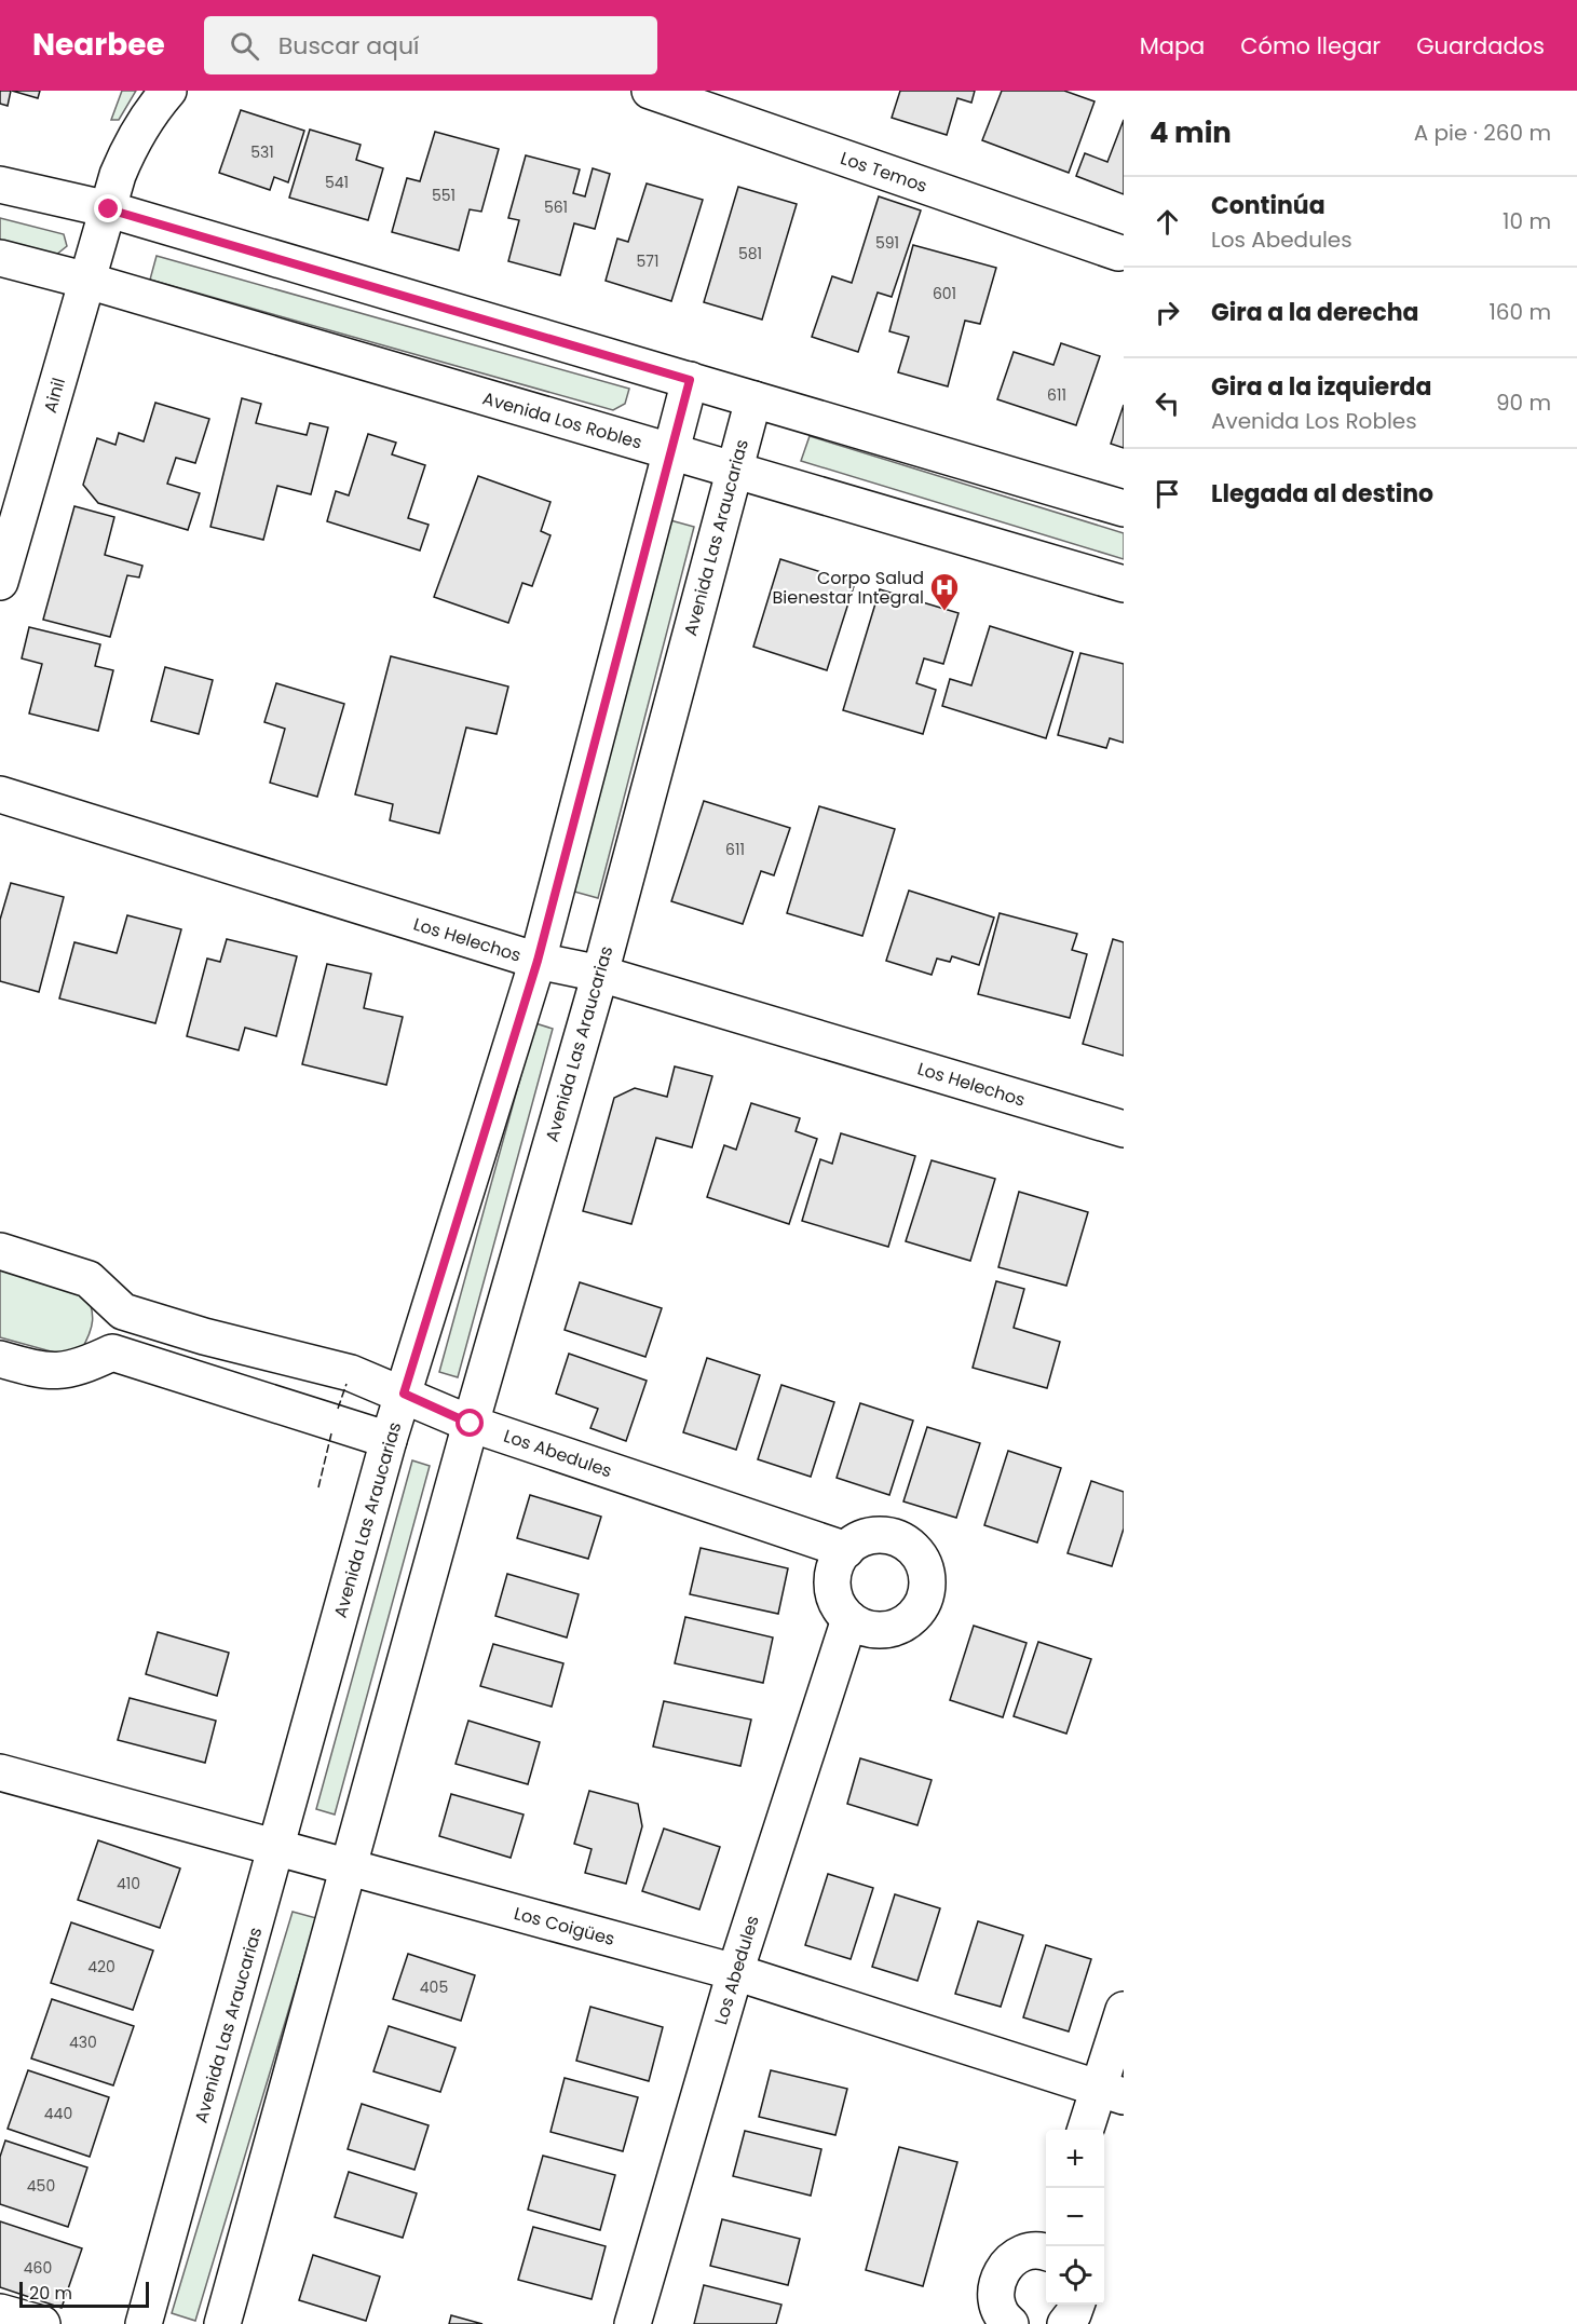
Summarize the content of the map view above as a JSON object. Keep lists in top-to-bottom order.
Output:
{
  "streets": {
    "street": [
      "Los Temos",
      "Ainil",
      "Avenida Los Robles",
      "Avenida Las Araucarias",
      "Los Helechos",
      "Los Abedules",
      "Los Coigües"
    ]
  },
  "crossings": [
    ["Ainil", "Avenida Los Robles"],
    ["Avenida Los Robles", "Avenida Las Araucarias"],
    ["Avenida Las Araucarias", "Los Helechos"],
    ["Avenida Las Araucarias", "Los Abedules"],
    ["Avenida Las Araucarias", "Los Coigües"],
    ["Los Abedules", "Los Coigües"]
  ],
  "places": {
    "hospital": ["Corpo Salud Bienestar Integral"]
  },
  "house_numbers": [
    "531",
    "541",
    "551",
    "561",
    "591",
    "581",
    "571",
    "601",
    "611",
    "611",
    "410",
    "420",
    "405",
    "430",
    "440",
    "450",
    "460"
  ],
  "scale_bar": "20 m",
  "page": {
    "header": "Nearbee",
    "search": "Buscar aquí",
    "nav": ["Mapa", "Cómo llegar", "Guardados"],
    "heading": ["4 min", "A pie · 260 m"],
    "list": [
      ["Continúa", "Los Abedules", "10 m"],
      ["Gira a la derecha", "160 m"],
      ["Gira a la izquierda", "Avenida Los Robles", "90 m"],
      "Llegada al destino"
    ],
    "map_buttons": ["+", "−"],
    "scale": "20 m"
  }
}
